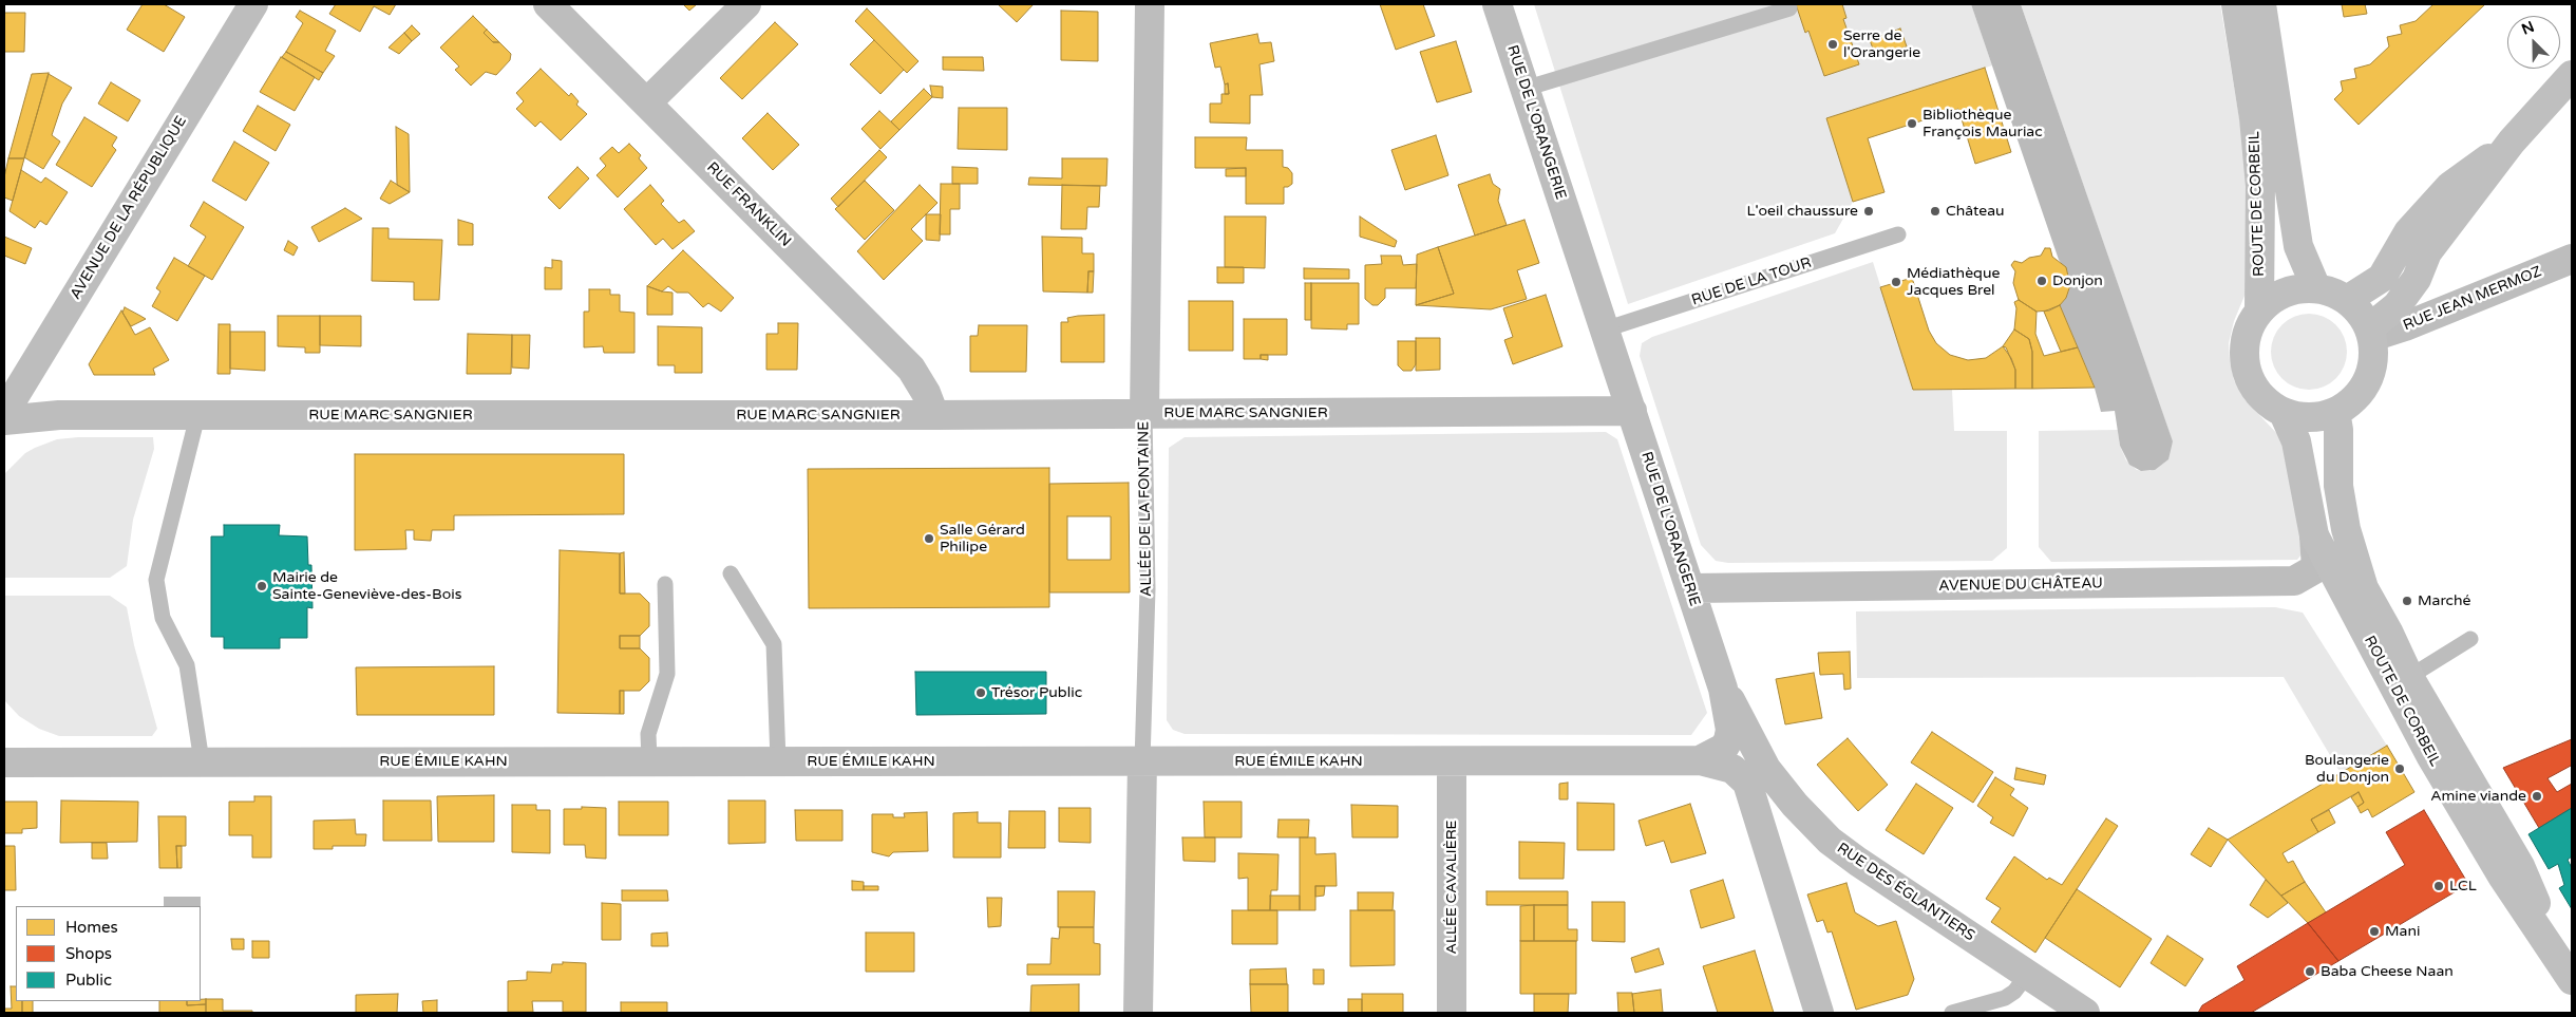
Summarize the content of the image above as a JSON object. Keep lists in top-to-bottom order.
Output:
{
  "streets": {
    "main road": ["ROUTE DE CORBEIL"],
    "street": [
      "RUE DE L'ORANGERIE",
      "RUE FRANKLIN",
      "AVENUE DE LA RÉPUBLIQUE",
      "RUE JEAN MERMOZ",
      "RUE MARC SANGNIER",
      "ALLÉE DE LA FONTAINE",
      "AVENUE DU CHÂTEAU",
      "RUE ÉMILE KAHN",
      "ALLÉE CAVALIÈRE",
      "RUE DES ÉGLANTIERS"
    ],
    "lane": ["RUE DE LA TOUR"]
  },
  "crossings": [
    ["RUE DE L'ORANGERIE", "RUE DE LA TOUR"],
    ["RUE DE L'ORANGERIE", "RUE MARC SANGNIER"],
    ["RUE DE L'ORANGERIE", "AVENUE DU CHÂTEAU"],
    ["RUE DE L'ORANGERIE", "RUE ÉMILE KAHN"],
    ["RUE DE L'ORANGERIE", "RUE DES ÉGLANTIERS"],
    ["ROUTE DE CORBEIL", "RUE JEAN MERMOZ"],
    ["ROUTE DE CORBEIL", "AVENUE DU CHÂTEAU"],
    ["RUE FRANKLIN", "RUE MARC SANGNIER"],
    ["RUE MARC SANGNIER", "ALLÉE DE LA FONTAINE"],
    ["ALLÉE DE LA FONTAINE", "RUE ÉMILE KAHN"],
    ["RUE ÉMILE KAHN", "ALLÉE CAVALIÈRE"]
  ],
  "places": [
    "Serre de l'Orangerie",
    "Bibliothèque François Mauriac",
    "L'oeil chaussure",
    "Château",
    "Donjon",
    "Médiathèque Jacques Brel",
    "Salle Gérard Philipe",
    "Mairie de Sainte-Geneviève-des-Bois",
    "Marché",
    "Trésor Public",
    "Boulangerie du Donjon",
    "Amine viande",
    "LCL",
    "Mani",
    "Baba Cheese Naan"
  ],
  "legend": ["Homes", "Shops", "Public"],
  "north": "top left"
}
